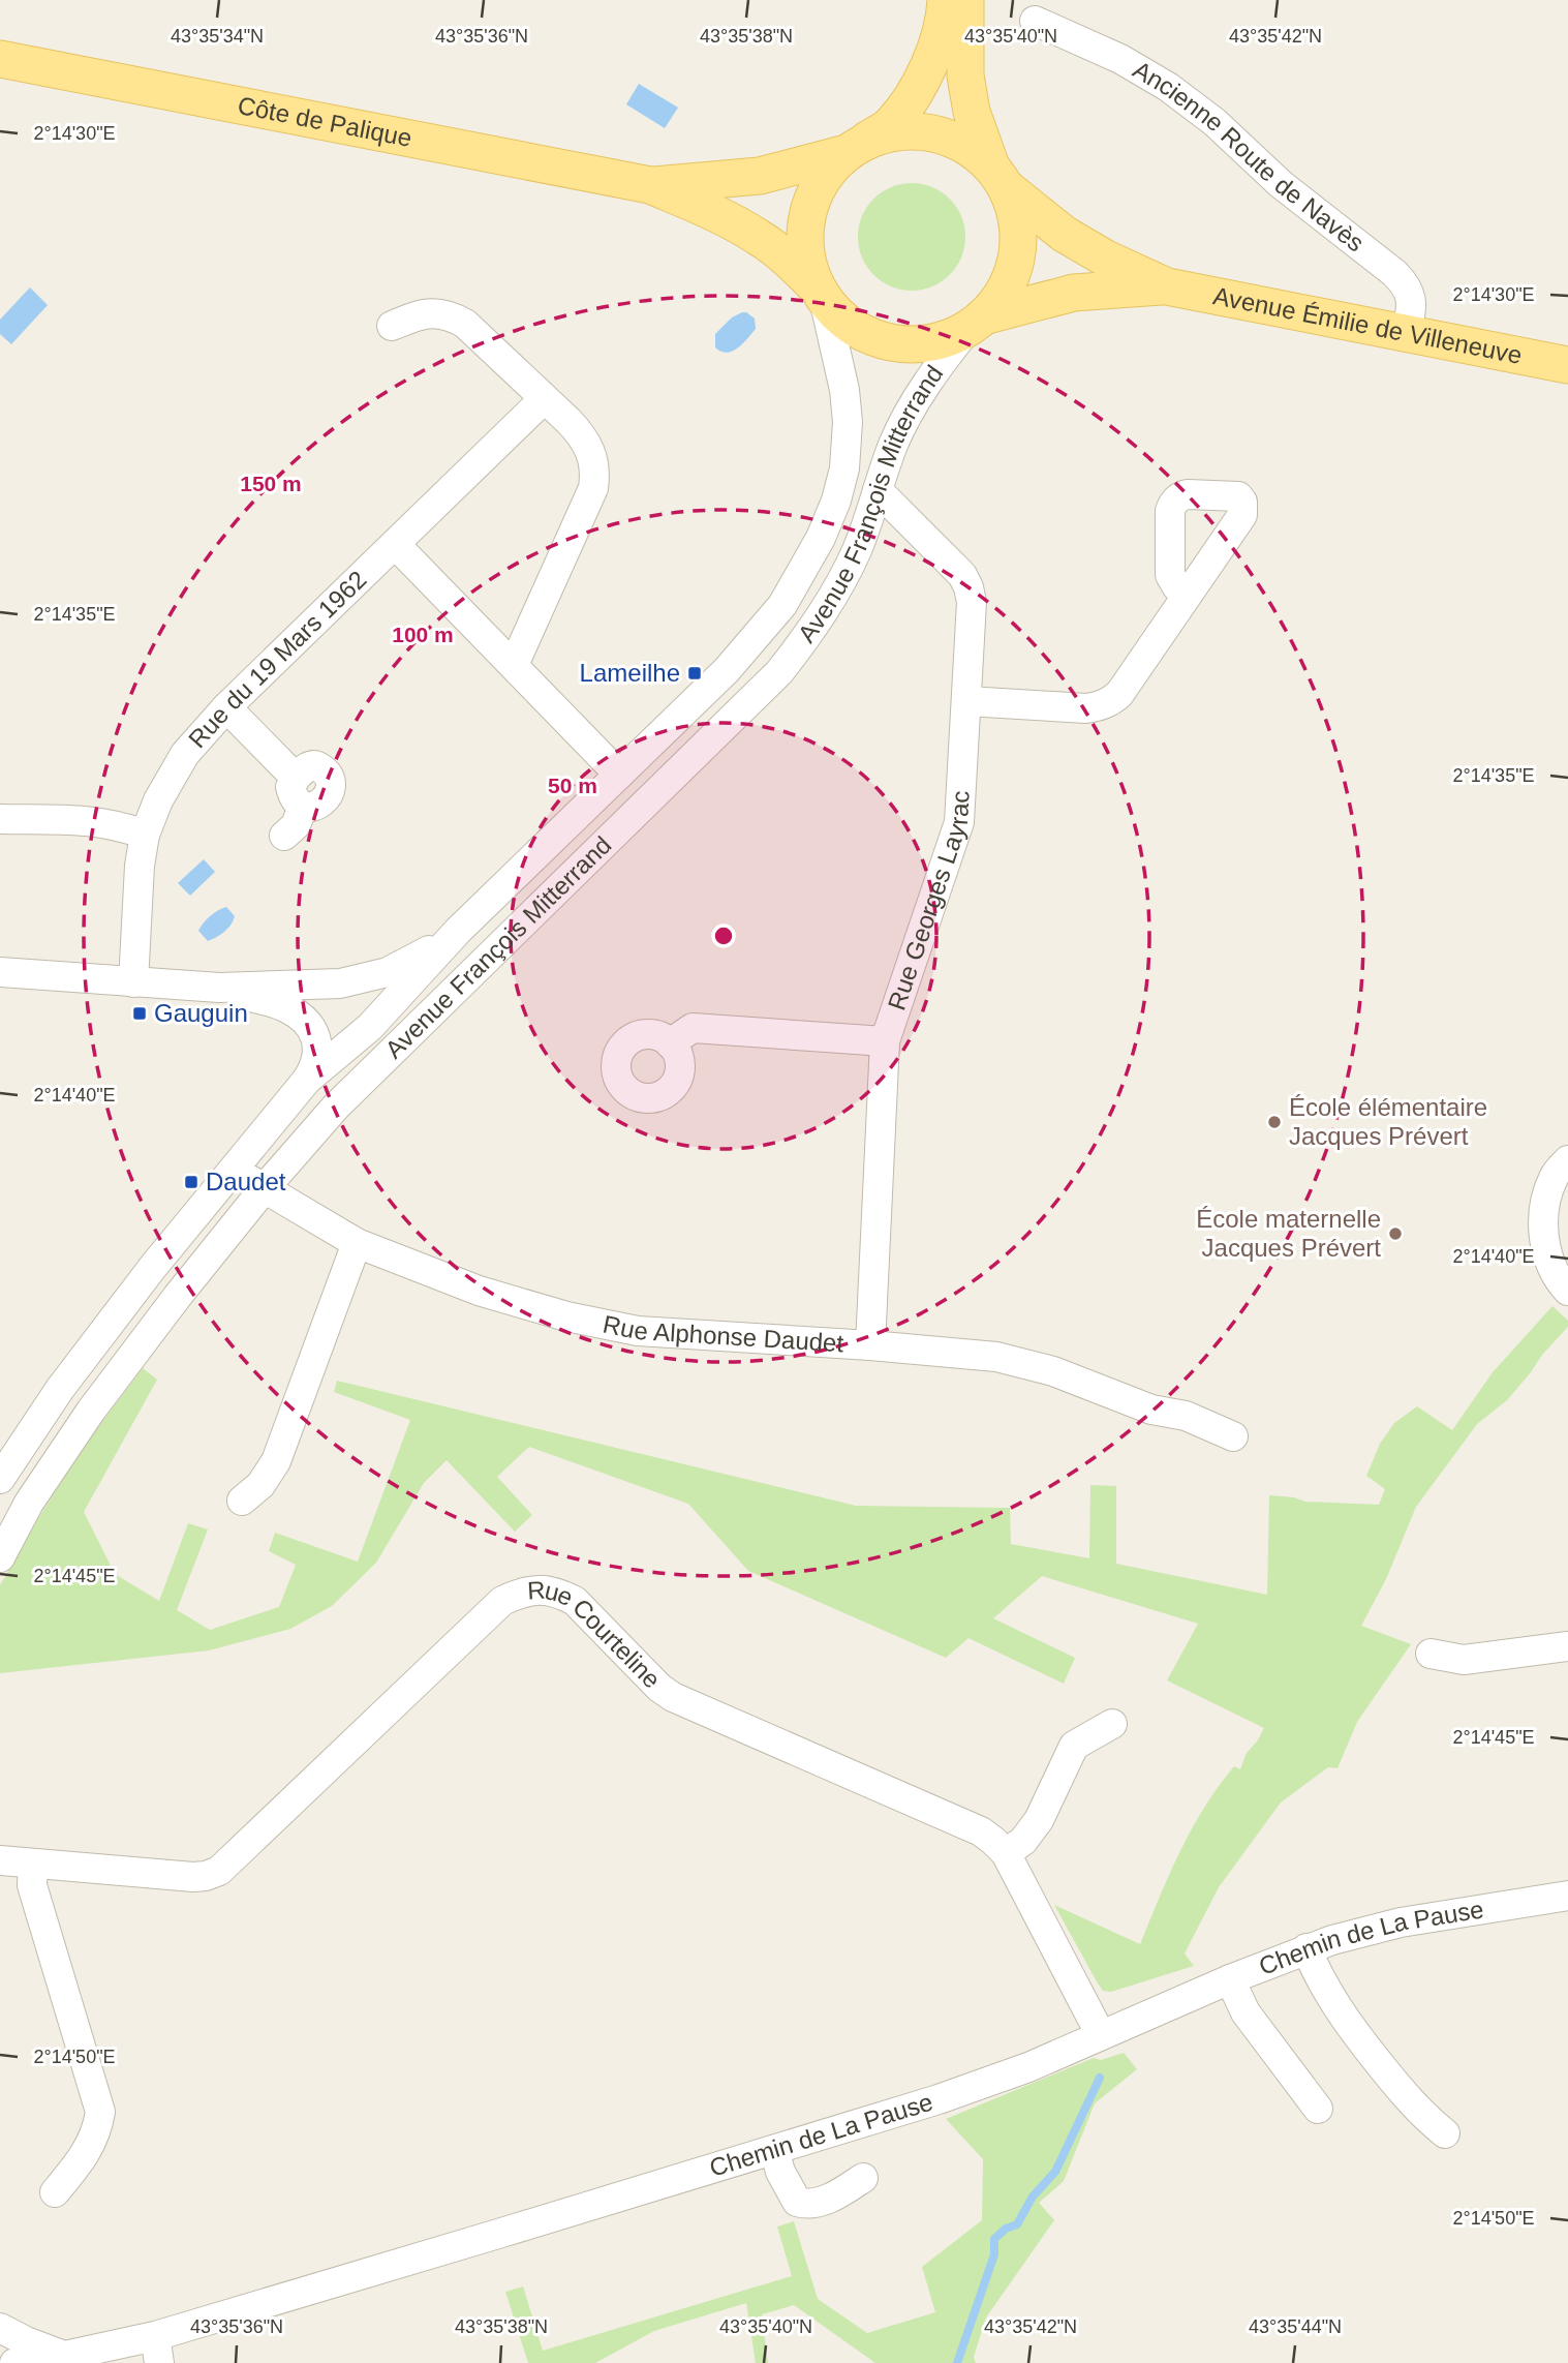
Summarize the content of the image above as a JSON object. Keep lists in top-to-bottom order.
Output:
{
  "streets": {
    "main road": ["Côte de Palique", "Avenue Émilie de Villeneuve"],
    "street": [
      "Ancienne Route de Navès",
      "Avenue François Mitterrand",
      "Rue du 19 Mars 1962",
      "Rue Georges Layrac",
      "Rue Alphonse Daudet",
      "Rue Courteline",
      "Chemin de La Pause"
    ]
  },
  "crossings": [
    ["Côte de Palique", "Avenue Émilie de Villeneuve"],
    ["Côte de Palique", "Avenue François Mitterrand"],
    ["Ancienne Route de Navès", "Avenue Émilie de Villeneuve"],
    ["Avenue Émilie de Villeneuve", "Avenue François Mitterrand"],
    ["Avenue François Mitterrand", "Rue Georges Layrac"],
    ["Avenue François Mitterrand", "Rue Alphonse Daudet"],
    ["Rue Georges Layrac", "Rue Alphonse Daudet"],
    ["Rue Courteline", "Chemin de La Pause"]
  ],
  "places": {
    "transit": ["Lameilhe", "Gauguin", "Daudet"],
    "other": ["École élémentaire Jacques Prévert", "École maternelle Jacques Prévert"]
  },
  "coordinates": [
    "43°35'34\"N",
    "43°35'36\"N",
    "43°35'38\"N",
    "43°35'40\"N",
    "43°35'42\"N",
    "2°14'30\"E",
    "2°14'35\"E",
    "2°14'40\"E",
    "2°14'45\"E",
    "2°14'50\"E",
    "43°35'44\"N"
  ],
  "rings": ["150 m", "100 m", "50 m"]
}
